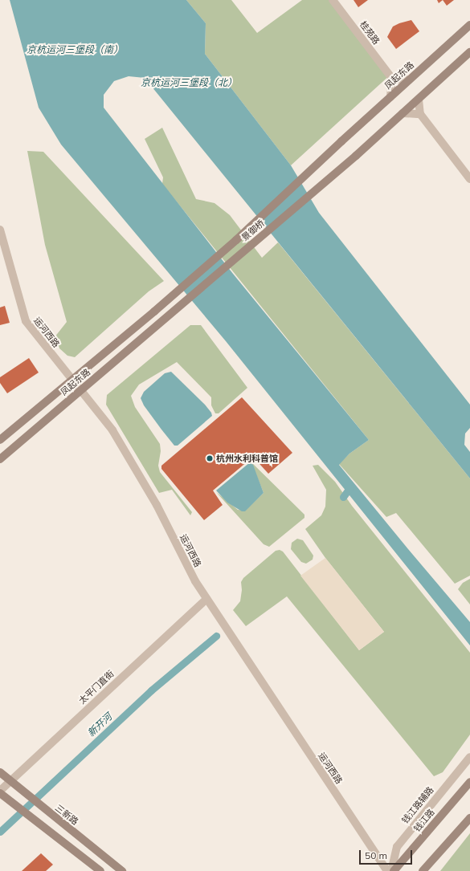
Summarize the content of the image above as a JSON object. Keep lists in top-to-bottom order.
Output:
{
  "streets": {
    "main road": [
      "凤起东路",
      "景御桥",
      "三新路",
      "钱江路"
    ],
    "street": [
      "桂苑路",
      "运河西路",
      "太平门直街",
      "钱江路辅路"
    ]
  },
  "crossings": [
    ["凤起东路", "景御桥"],
    ["凤起东路", "运河西路"],
    ["运河西路", "太平门直街"],
    ["太平门直街", "三新路"]
  ],
  "water": ["京杭运河三堡段（南）", "京杭运河三堡段（北）", "新开河"],
  "places": ["杭州水利科普馆"],
  "scale_bar": "50 m"
}
